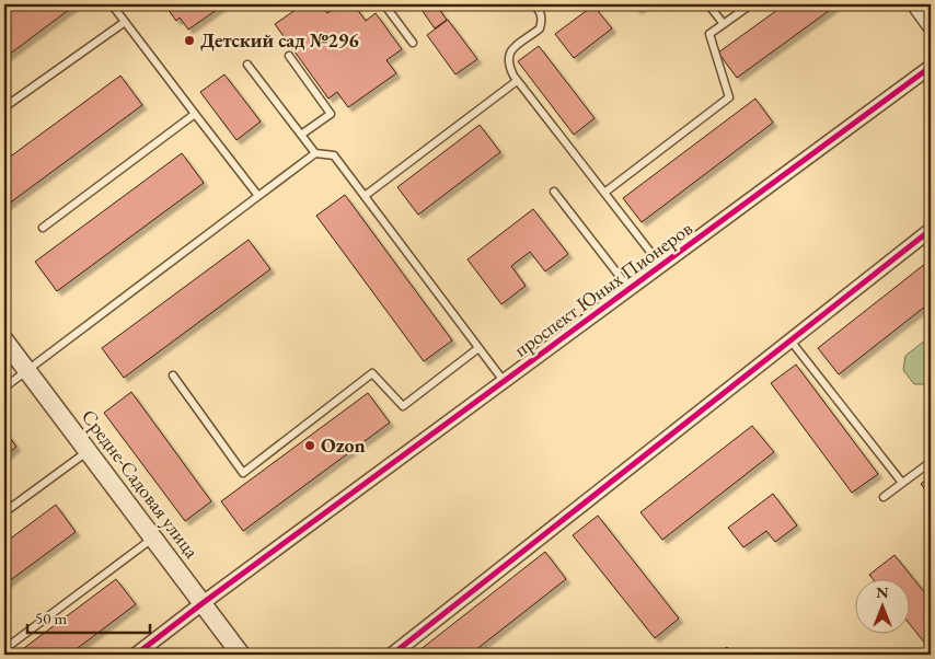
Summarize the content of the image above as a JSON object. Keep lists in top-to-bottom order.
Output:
{
  "streets": {
    "street": ["проспект Юных Пионеров", "Средне-Садовая улица"]
  },
  "crossings": [
    ["проспект Юных Пионеров", "Средне-Садовая улица"]
  ],
  "places": ["Детский сад №296", "Ozon"],
  "scale_bar": "50 m",
  "north": "top"
}
